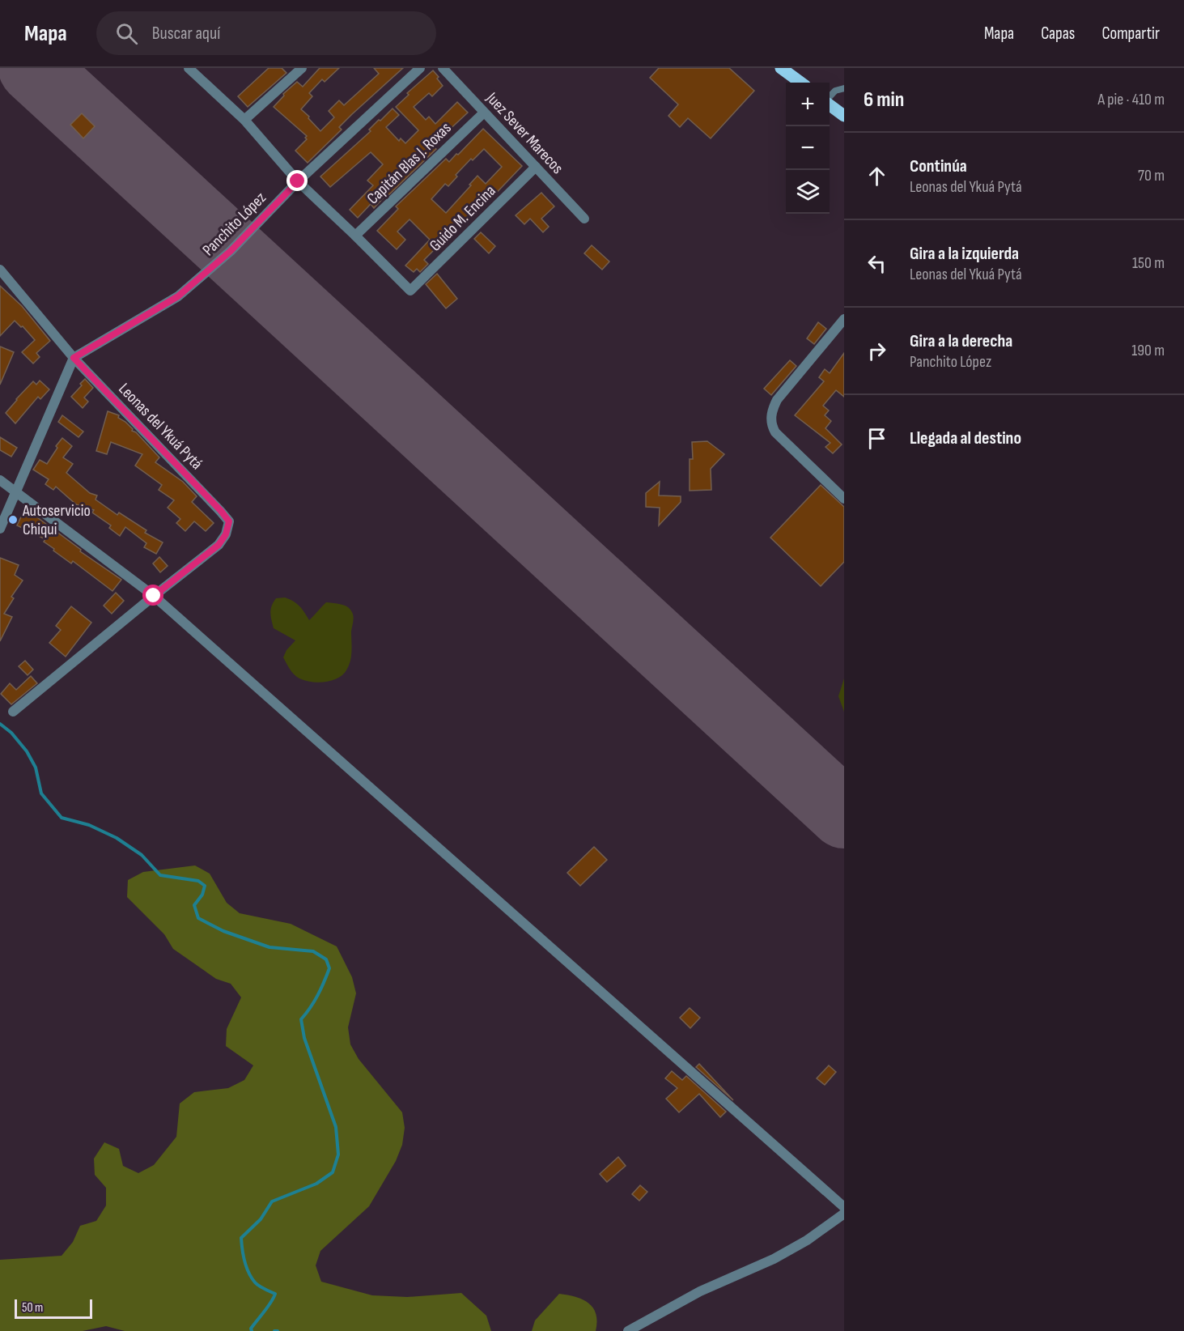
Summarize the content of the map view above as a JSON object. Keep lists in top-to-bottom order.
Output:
{
  "streets": {
    "street": [
      "Juez Sever Marecos",
      "Capitán Blas J. Roxas",
      "Guido M. Encina",
      "Panchito López",
      "Leonas del Ykuá Pytá"
    ]
  },
  "crossings": [
    ["Juez Sever Marecos", "Capitán Blas J. Roxas"],
    ["Juez Sever Marecos", "Guido M. Encina"],
    ["Capitán Blas J. Roxas", "Guido M. Encina"],
    ["Panchito López", "Leonas del Ykuá Pytá"]
  ],
  "places": ["Autoservicio Chiqui"],
  "scale_bar": "50 m",
  "page": {
    "header": "Mapa",
    "search": "Buscar aquí",
    "nav": ["Mapa", "Capas", "Compartir"],
    "heading": ["6 min", "A pie · 410 m"],
    "map_buttons": ["+", "−"],
    "list": [
      ["Continúa", "Leonas del Ykuá Pytá", "70 m"],
      ["Gira a la izquierda", "Leonas del Ykuá Pytá", "150 m"],
      ["Gira a la derecha", "Panchito López", "190 m"],
      "Llegada al destino"
    ],
    "scale": "50 m"
  }
}
